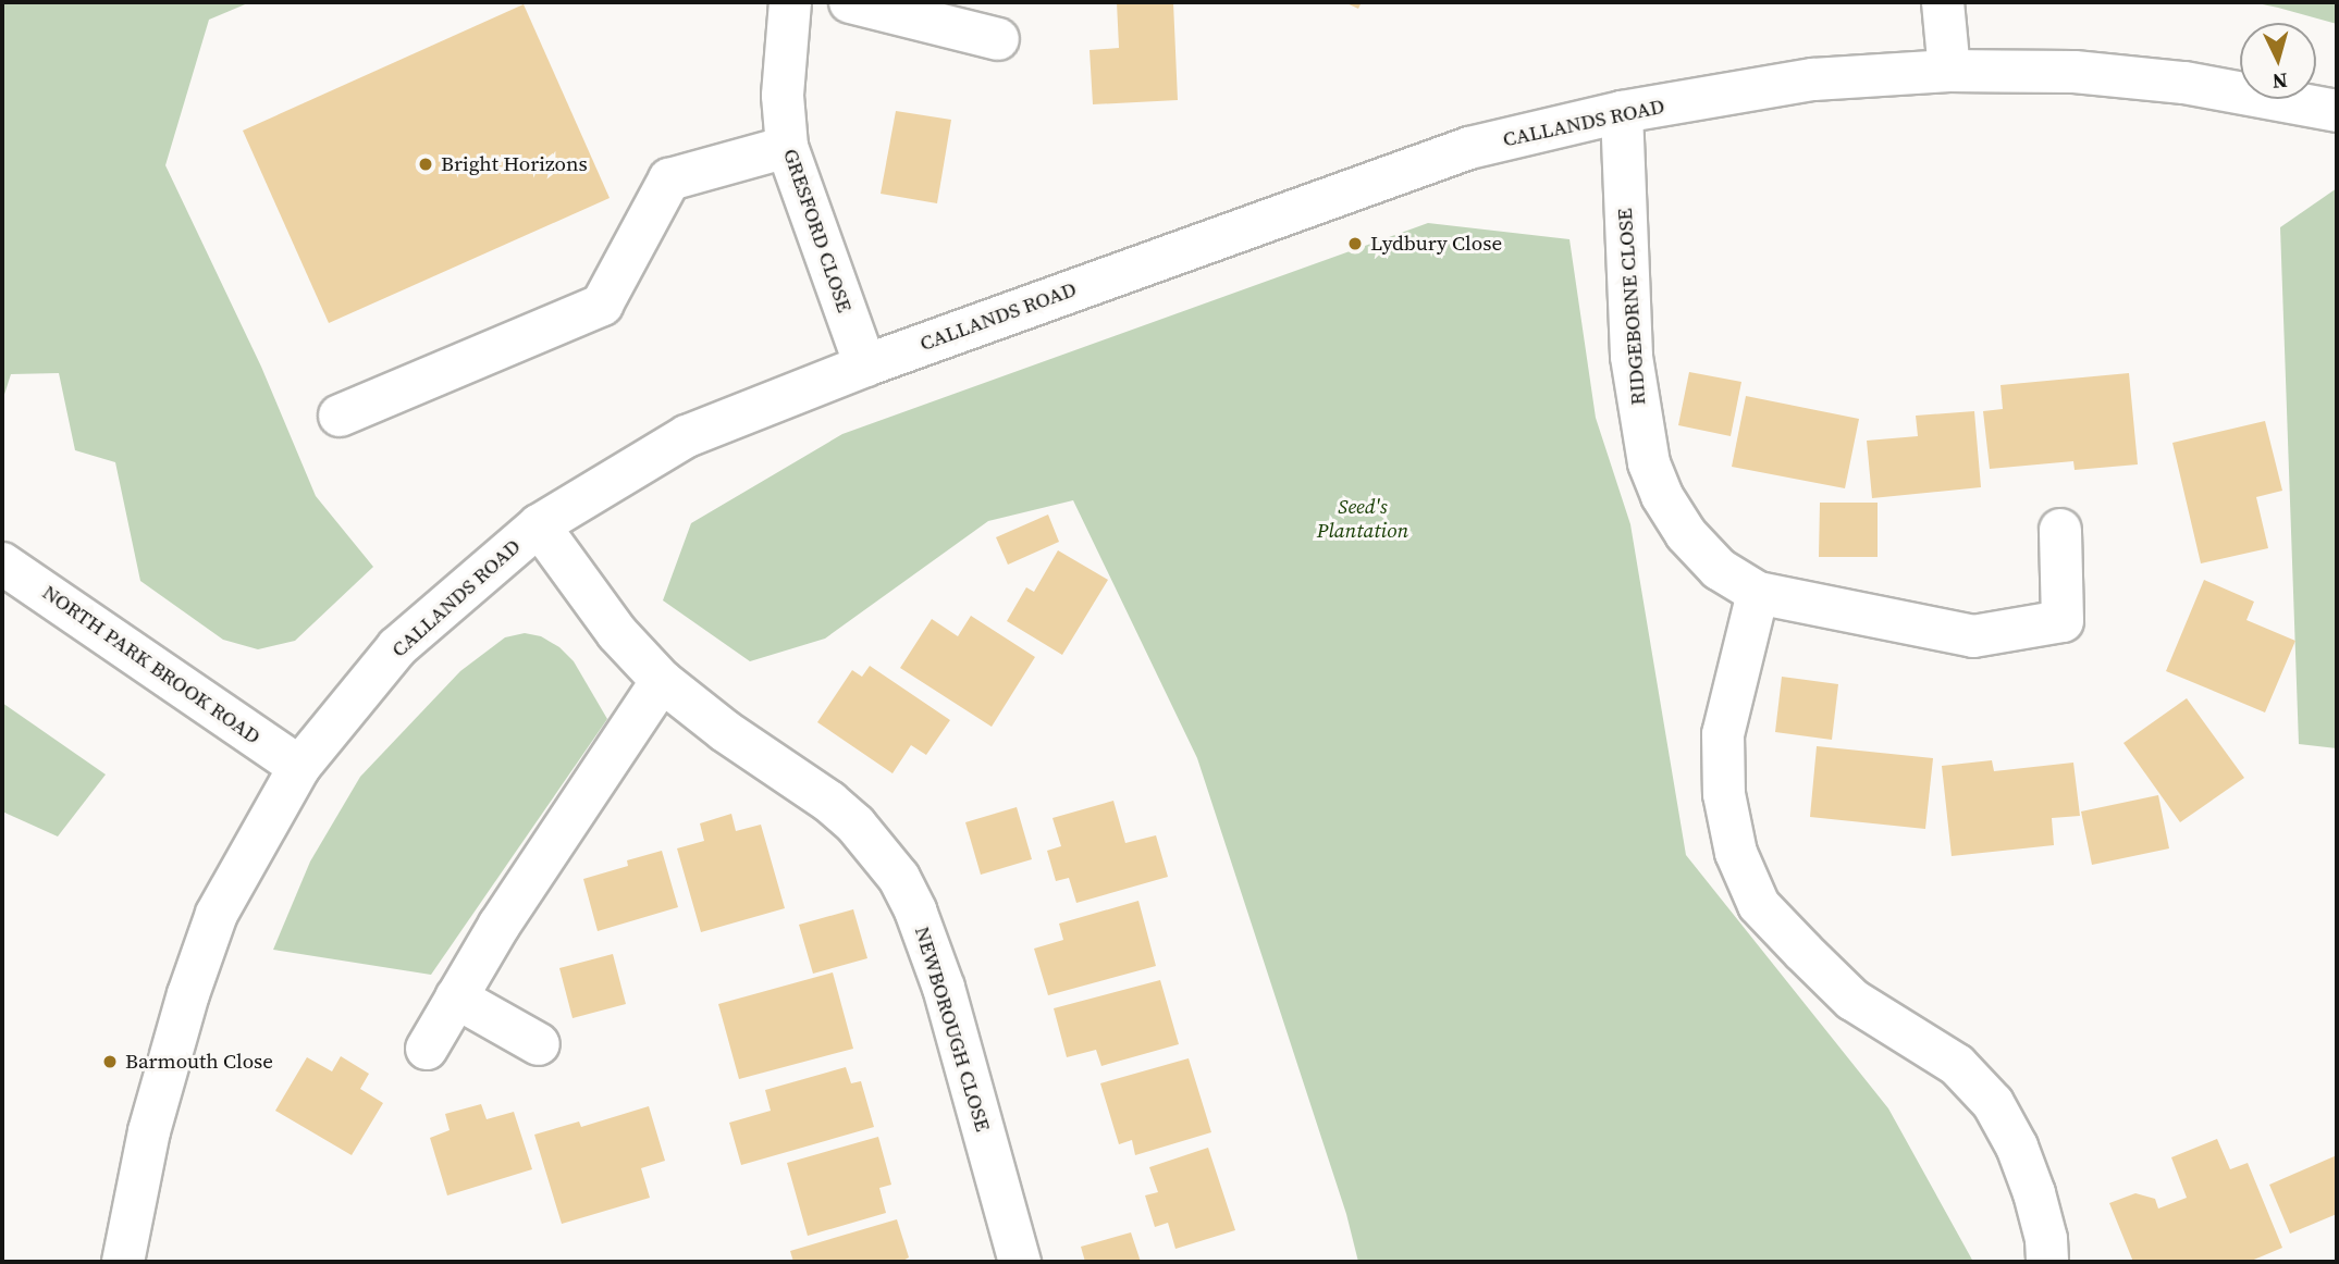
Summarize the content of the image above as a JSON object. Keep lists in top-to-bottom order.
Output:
{
  "streets": {
    "street": [
      "CALLANDS ROAD",
      "GRESFORD CLOSE",
      "RIDGEBORNE CLOSE",
      "NORTH PARK BROOK ROAD",
      "NEWBOROUGH CLOSE"
    ]
  },
  "crossings": [
    ["CALLANDS ROAD", "GRESFORD CLOSE"],
    ["CALLANDS ROAD", "RIDGEBORNE CLOSE"],
    ["CALLANDS ROAD", "NORTH PARK BROOK ROAD"],
    ["CALLANDS ROAD", "NEWBOROUGH CLOSE"]
  ],
  "parks": ["Seed's Plantation"],
  "places": ["Bright Horizons", "Lydbury Close", "Barmouth Close"],
  "north": "bottom"
}
